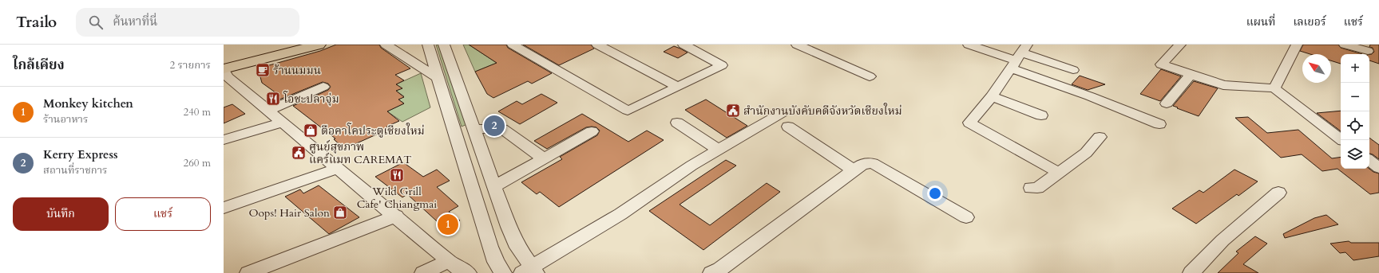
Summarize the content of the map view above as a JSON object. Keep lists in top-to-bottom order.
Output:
{
  "places": {
    "cafe": ["ร้านนมมน"],
    "restaurant": ["โอชะปลาจุ่ม", "Wild Grill Cafe' Chiangmai"],
    "public building": ["สำนักงานบังคับคดีจังหวัดเชียงใหม่", "ศูนย์สุขภาพ แคร์แมท CAREMAT"],
    "shop": ["ตือคาโคประตูเชียงใหม่", "Oops! Hair Salon"]
  },
  "north": "top left",
  "page": {
    "header": "Trailo",
    "search": "ค้นหาที่นี่",
    "nav": ["แผนที่", "เลเยอร์", "แชร์"],
    "heading": ["ใกล้เคียง", "2 รายการ"],
    "map_buttons": ["+", "−"],
    "list": [
      {
        "mark": "1",
        "name": "Monkey kitchen",
        "note": "ร้านอาหาร",
        "value": "240 m"
      },
      {
        "mark": "2",
        "name": "Kerry Express",
        "note": "สถานที่ราชการ",
        "value": "260 m"
      }
    ],
    "pins": ["2", "1"],
    "buttons": ["บันทึก", "แชร์"]
  }
}
